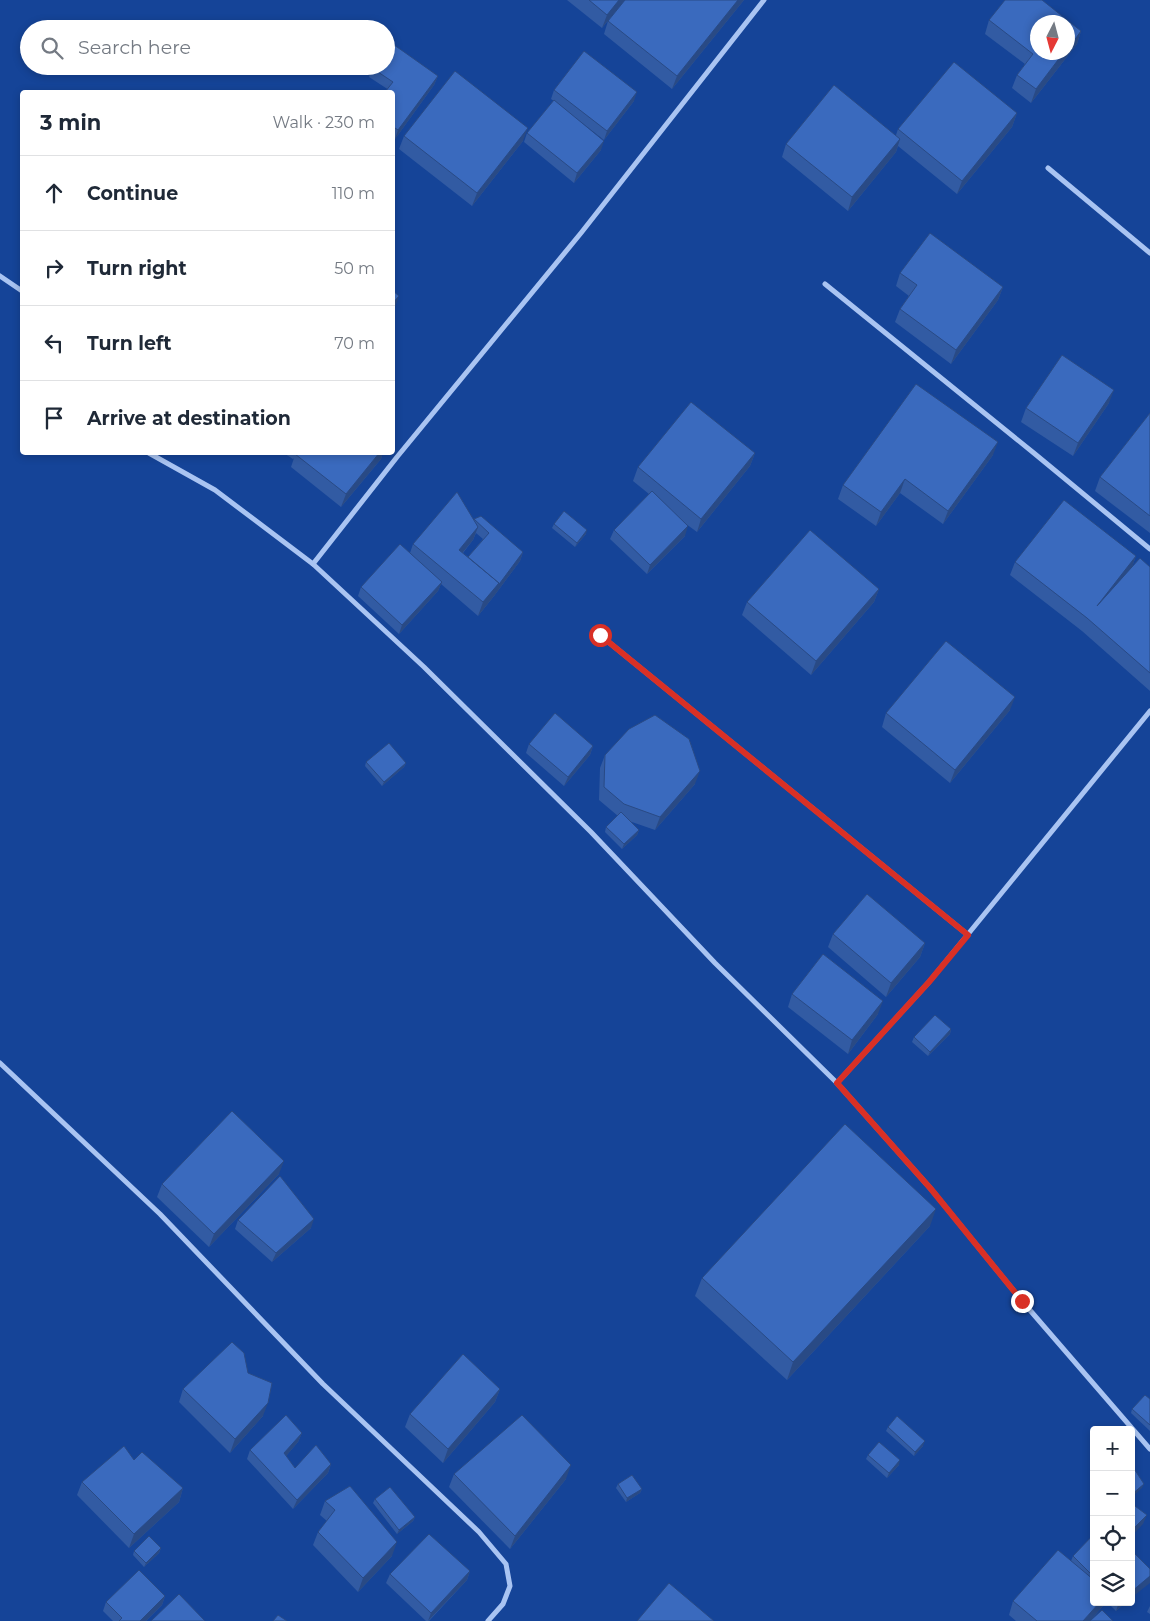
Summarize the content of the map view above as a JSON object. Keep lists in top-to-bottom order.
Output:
{
  "north": "bottom",
  "page": {
    "search": "Search here",
    "heading": ["3 min", "Walk · 230 m"],
    "list": [
      ["Continue", "110 m"],
      ["Turn right", "50 m"],
      ["Turn left", "70 m"],
      "Arrive at destination"
    ],
    "map_buttons": ["+", "−"]
  }
}
